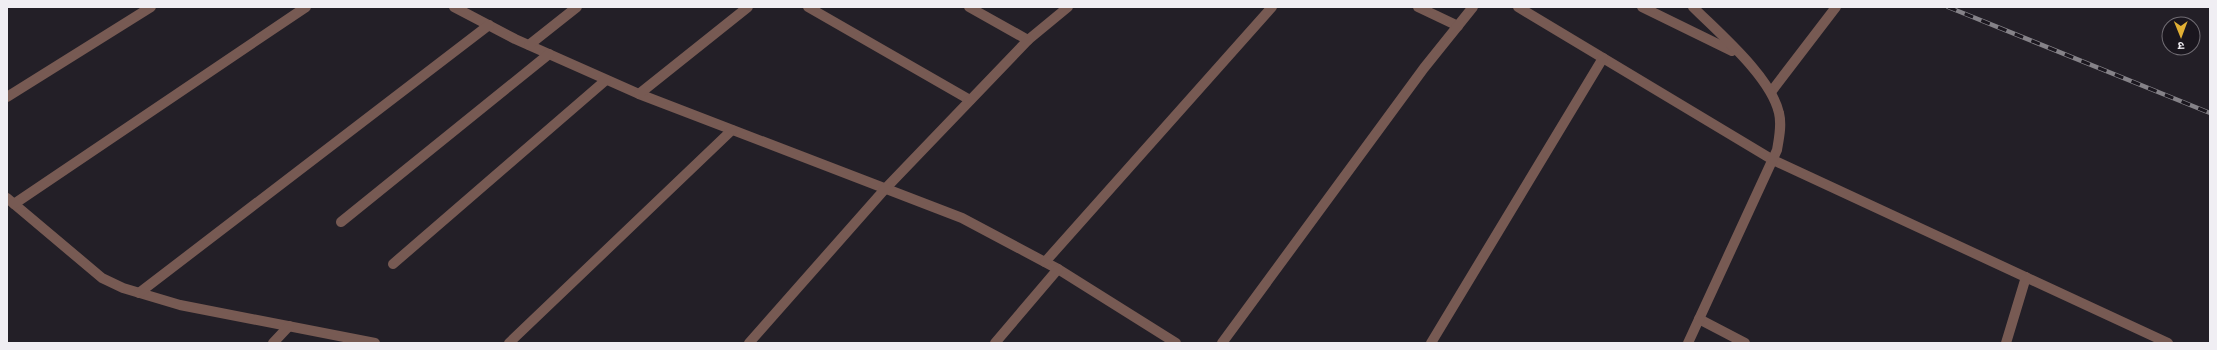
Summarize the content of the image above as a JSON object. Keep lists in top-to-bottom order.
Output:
{
  "north": "bottom"
}
